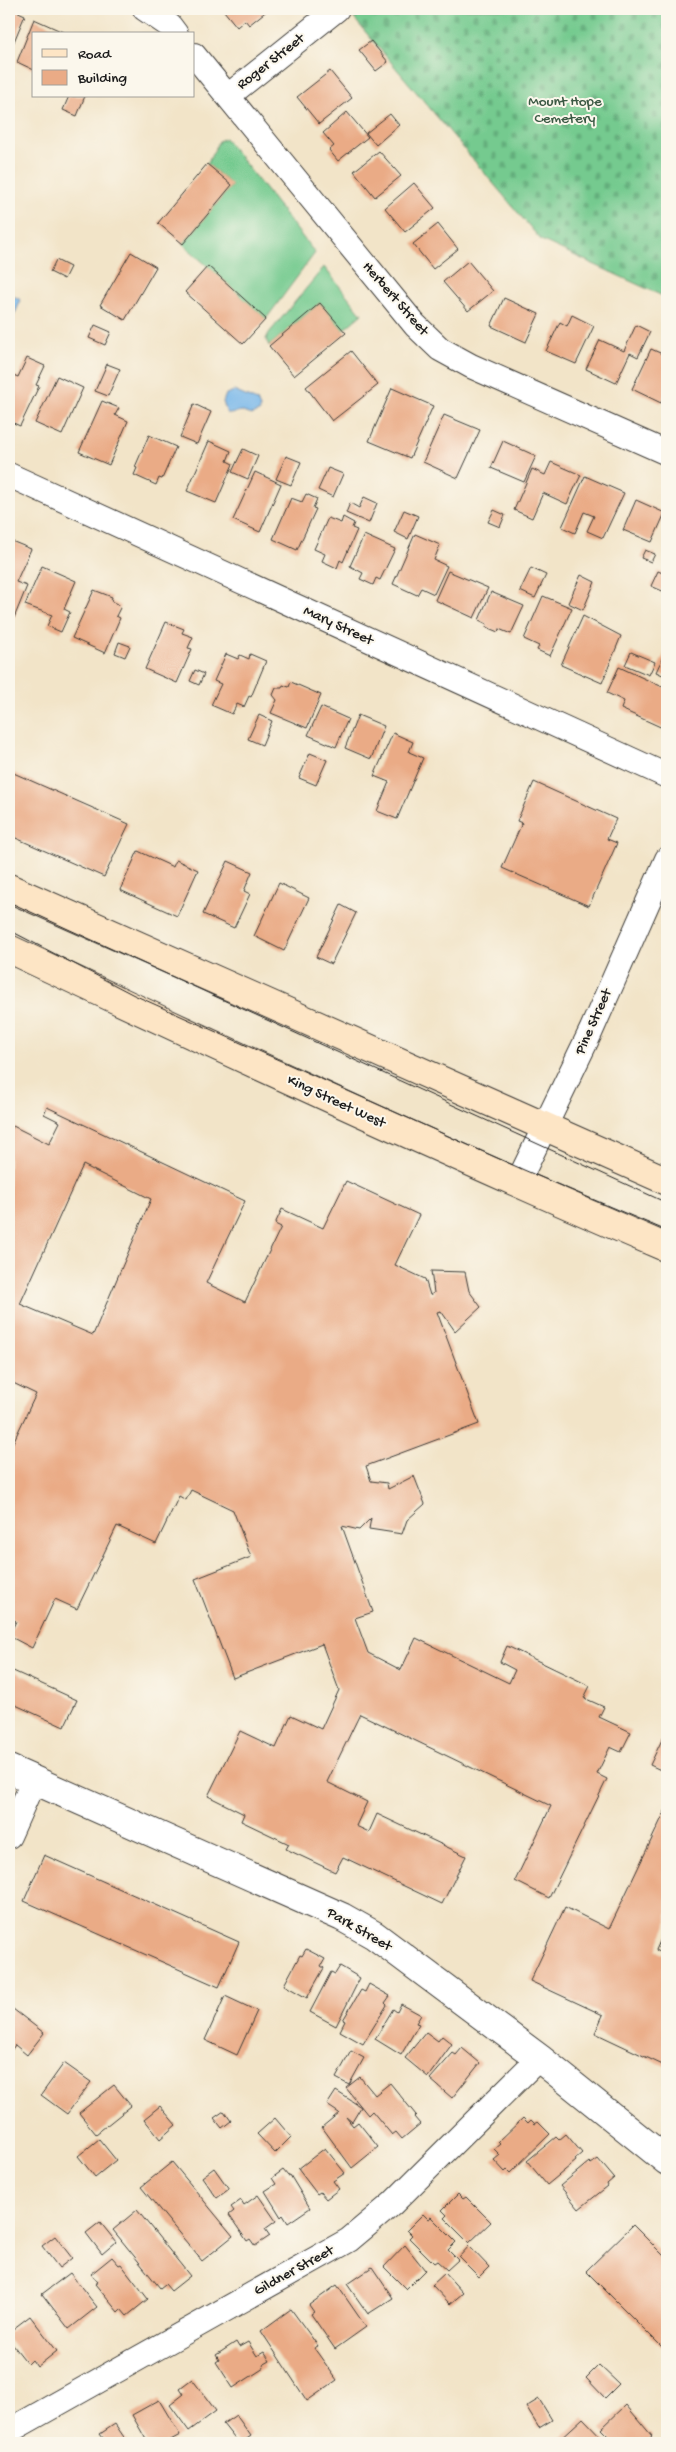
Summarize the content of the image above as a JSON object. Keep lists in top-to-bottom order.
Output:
{
  "streets": {
    "main road": ["King Street West"],
    "street": [
      "Roger Street",
      "Herbert Street",
      "Mary Street",
      "Pine Street",
      "Park Street",
      "Gildner Street"
    ]
  },
  "crossings": [
    ["Roger Street", "Herbert Street"],
    ["Pine Street", "King Street West"],
    ["Park Street", "Gildner Street"]
  ],
  "parks": ["Mount Hope Cemetery"],
  "legend": ["Road", "Building"]
}
